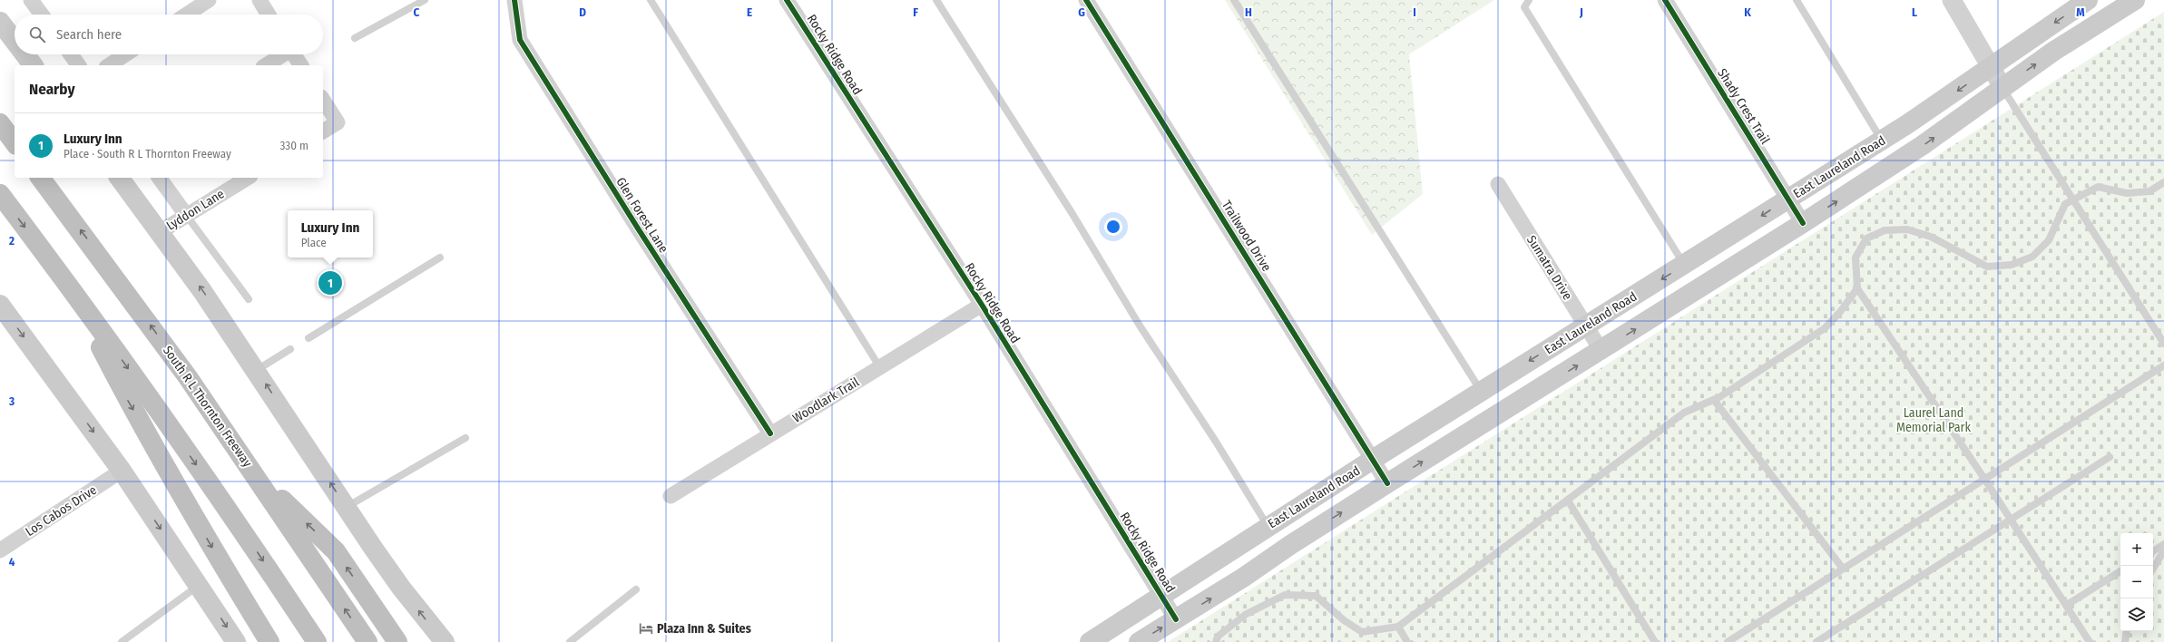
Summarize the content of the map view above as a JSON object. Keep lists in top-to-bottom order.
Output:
{
  "streets": {
    "highway": ["South R L Thornton Freeway"],
    "main road": ["East Laureland Road"],
    "street": [
      "Rocky Ridge Road",
      "Shady Crest Trail",
      "Lyddon Lane",
      "Glen Forest Lane",
      "Trailwood Drive",
      "Sumatra Drive",
      "Woodlark Trail",
      "Los Cabos Drive"
    ]
  },
  "crossings": [
    ["Rocky Ridge Road", "East Laureland Road"],
    ["Rocky Ridge Road", "Woodlark Trail"],
    ["Shady Crest Trail", "East Laureland Road"],
    ["East Laureland Road", "Trailwood Drive"],
    ["East Laureland Road", "Sumatra Drive"],
    ["Glen Forest Lane", "Woodlark Trail"]
  ],
  "parks": ["Laurel Land Memorial Park"],
  "places": {
    "hotel": ["Plaza Inn & Suites"]
  },
  "page": {
    "search": "Search here",
    "heading": "Nearby",
    "list": [
      {
        "mark": "1",
        "name": "Luxury Inn",
        "note": "Place · South R L Thornton Freeway",
        "value": "330 m"
      }
    ],
    "popup": ["Luxury Inn", "Place"],
    "pins": "1",
    "map_buttons": ["+", "−"]
  },
  "grid": {
    "columns": [
      "C",
      "D",
      "E",
      "F",
      "G",
      "H",
      "I",
      "J",
      "K",
      "L",
      "M"
    ],
    "rows": ["2", "3", "4"]
  }
}
